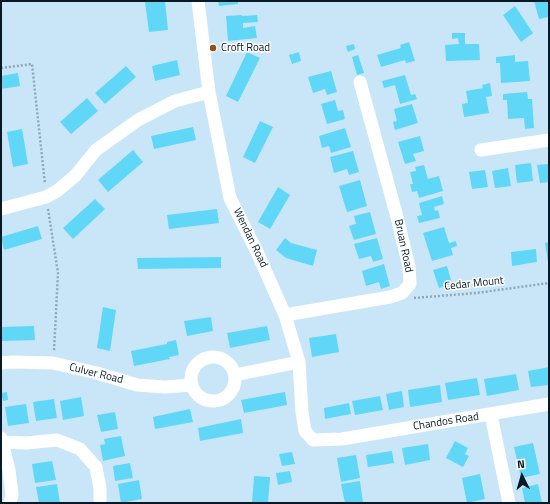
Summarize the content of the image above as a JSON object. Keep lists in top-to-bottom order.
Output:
{
  "streets": {
    "street": [
      "Wendan Road",
      "Bruan Road",
      "Culver Road",
      "Chandos Road"
    ],
    "path": ["Cedar Mount"]
  },
  "crossings": [
    ["Wendan Road", "Chandos Road"],
    ["Bruan Road", "Cedar Mount"]
  ],
  "places": ["Croft Road"],
  "north": "top"
}
